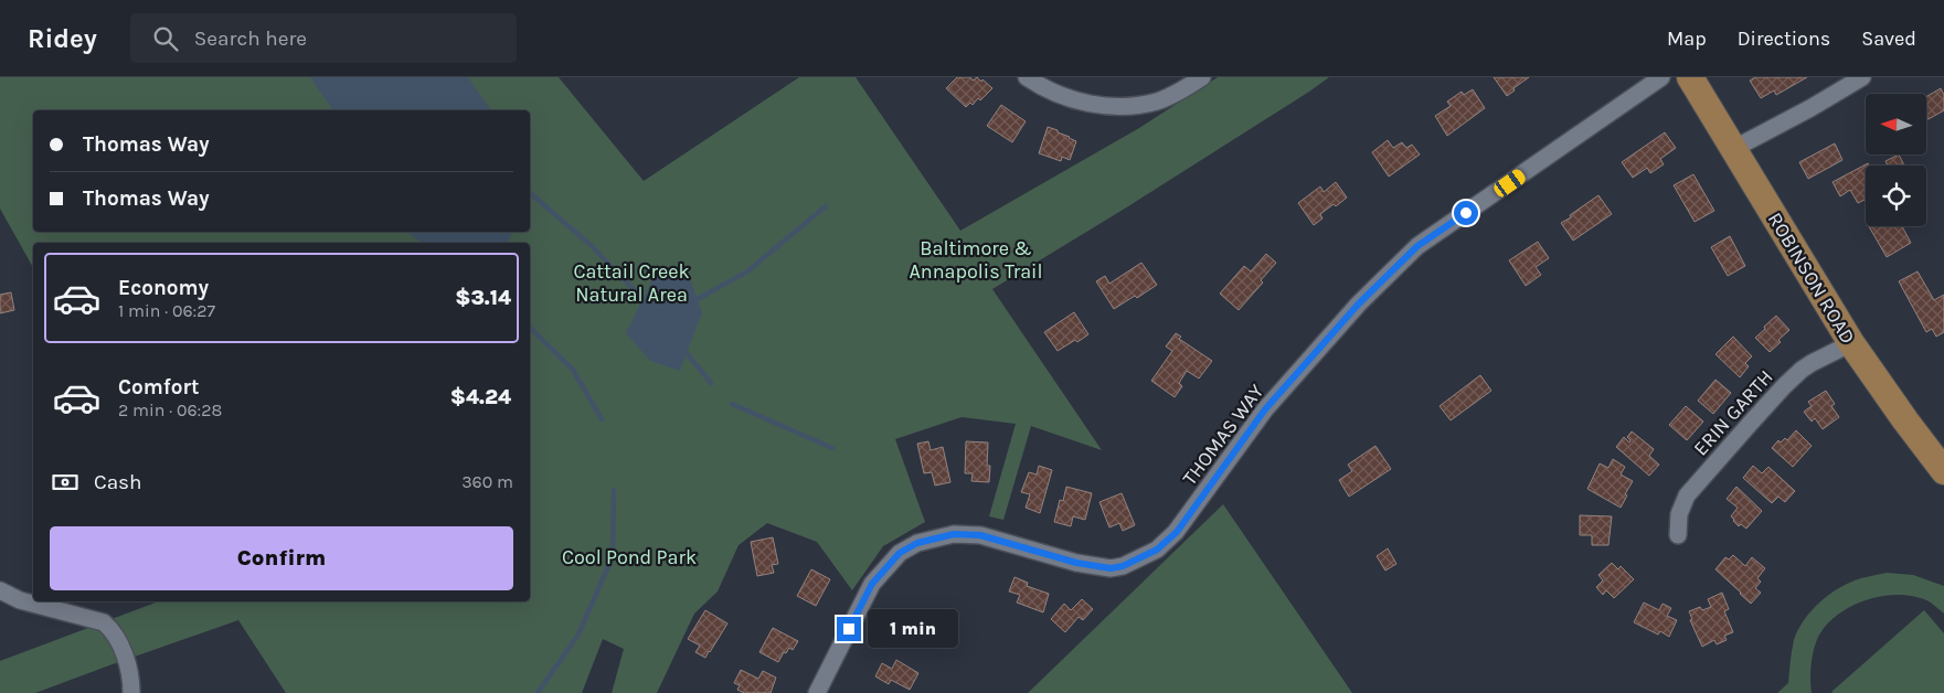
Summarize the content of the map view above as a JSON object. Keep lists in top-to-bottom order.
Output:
{
  "streets": {
    "main road": ["ROBINSON ROAD"],
    "street": ["ERIN GARTH", "THOMAS WAY"]
  },
  "crossings": [
    ["ROBINSON ROAD", "ERIN GARTH"]
  ],
  "parks": ["Baltimore & Annapolis Trail", "Cattail Creek Natural Area", "Cool Pond Park"],
  "north": "left",
  "page": {
    "header": "Ridey",
    "search": "Search here",
    "nav": ["Map", "Directions", "Saved"],
    "banner": ["Thomas Way", "Thomas Way"],
    "list": [
      {
        "name": "Economy",
        "note": "1 min · 06:27",
        "value": "$3.14"
      },
      {
        "name": "Comfort",
        "note": "2 min · 06:28",
        "value": "$4.24"
      }
    ],
    "pay": ["Cash", "360 m"],
    "buttons": "Confirm",
    "bubble": "1 min"
  }
}
